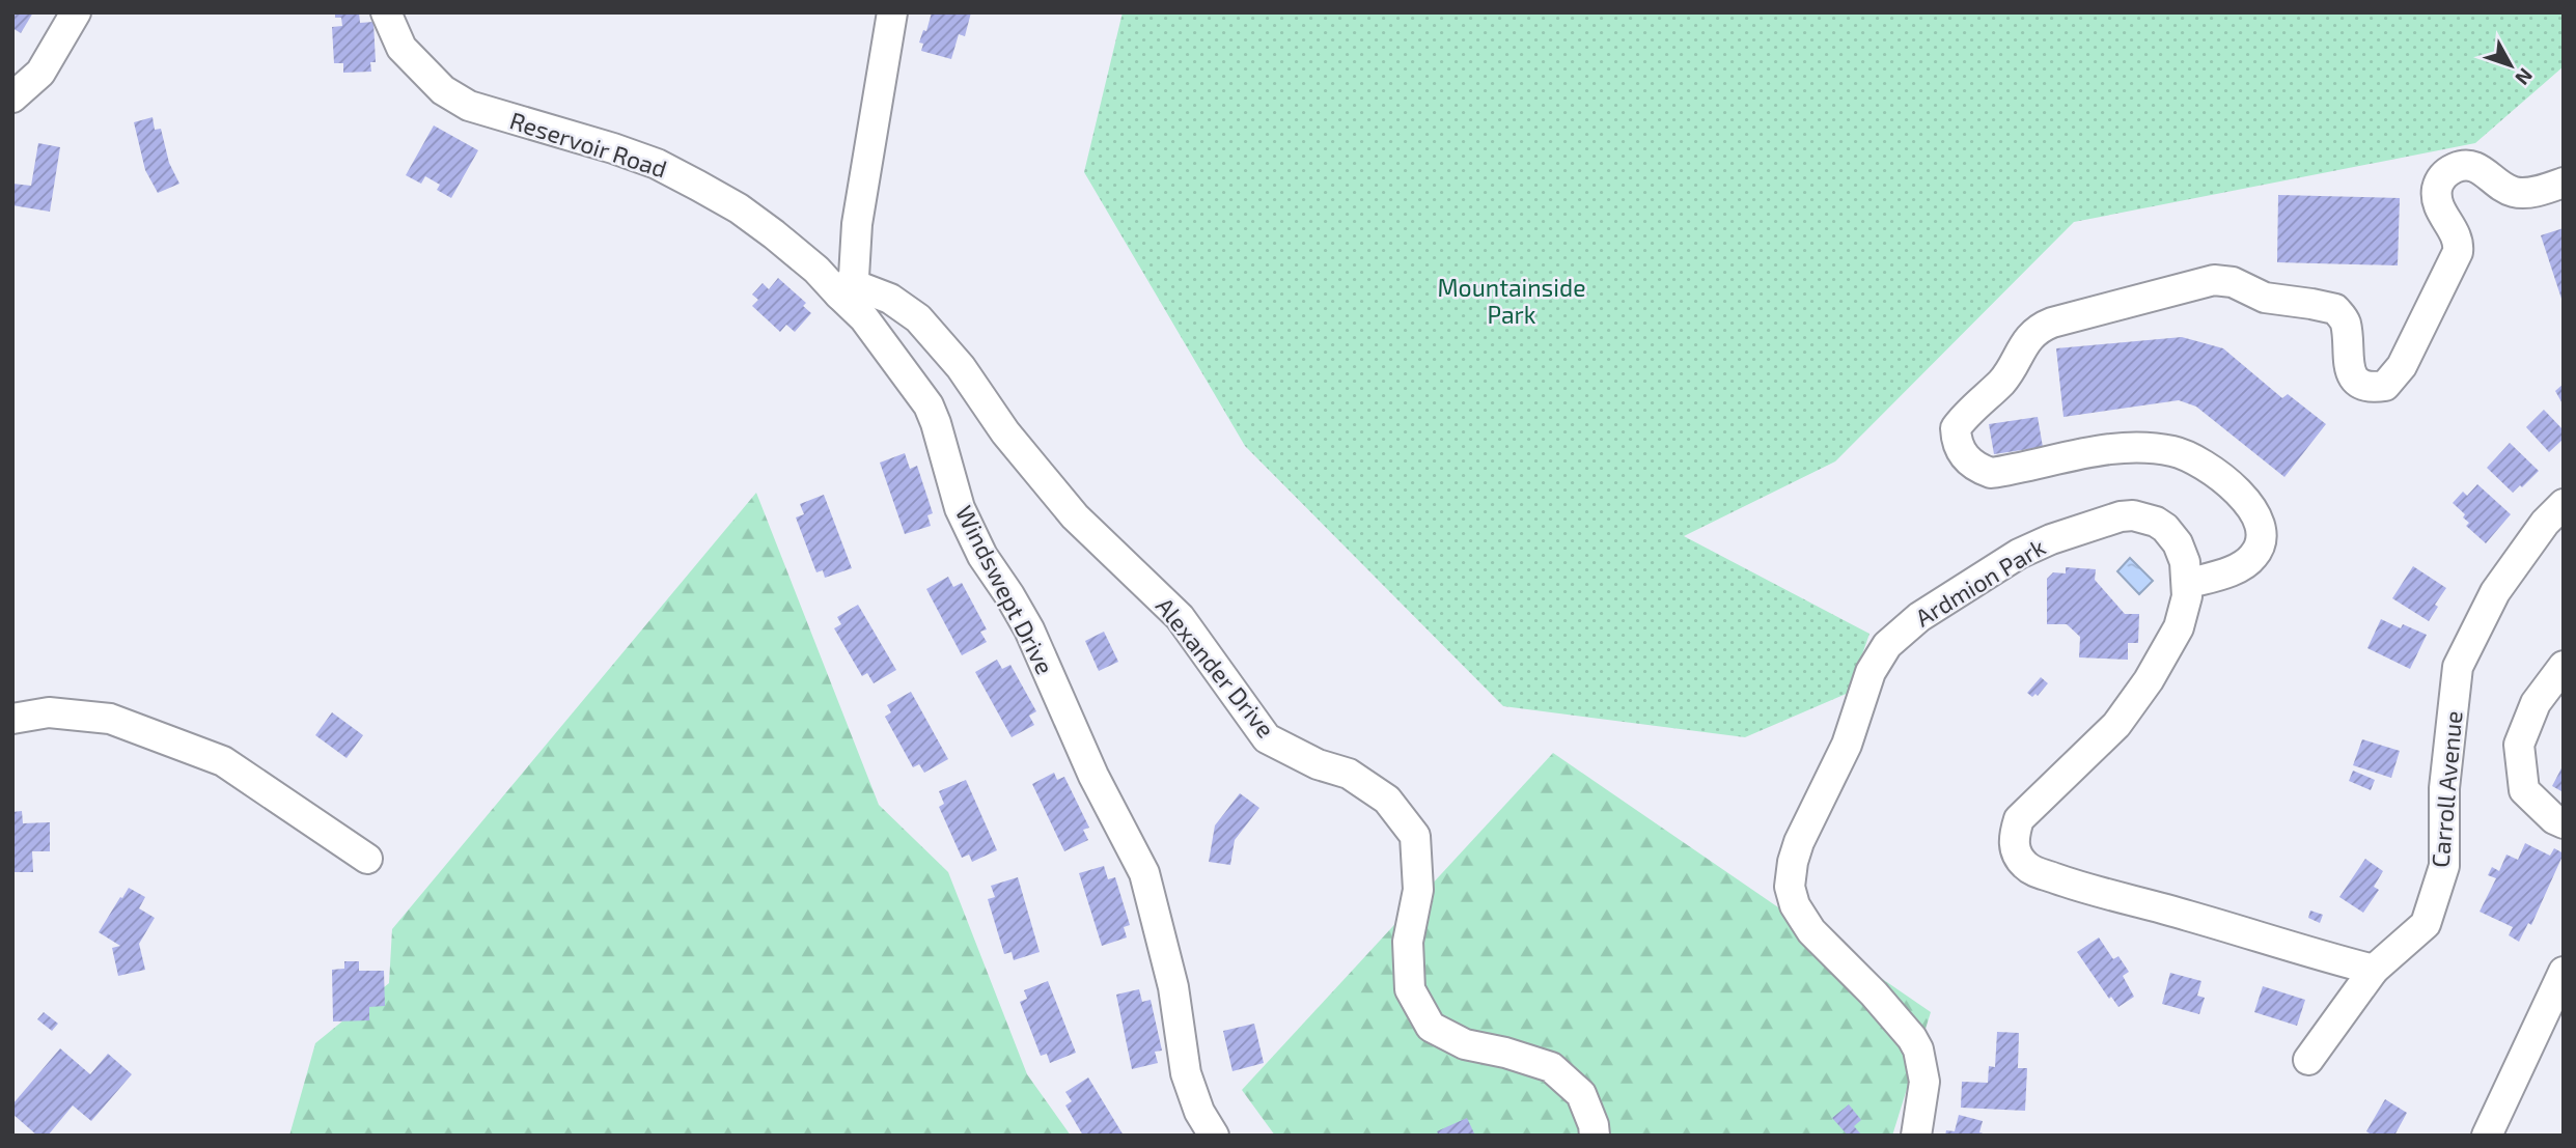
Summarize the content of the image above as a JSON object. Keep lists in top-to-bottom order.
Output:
{
  "streets": {
    "street": [
      "Reservoir Road",
      "Ardmion Park",
      "Windswept Drive",
      "Alexander Drive",
      "Carroll Avenue"
    ]
  },
  "crossings": [
    ["Reservoir Road", "Windswept Drive"],
    ["Reservoir Road", "Alexander Drive"],
    ["Ardmion Park", "Carroll Avenue"],
    ["Windswept Drive", "Alexander Drive"]
  ],
  "parks": ["Mountainside Park"],
  "north": "bottom right"
}
